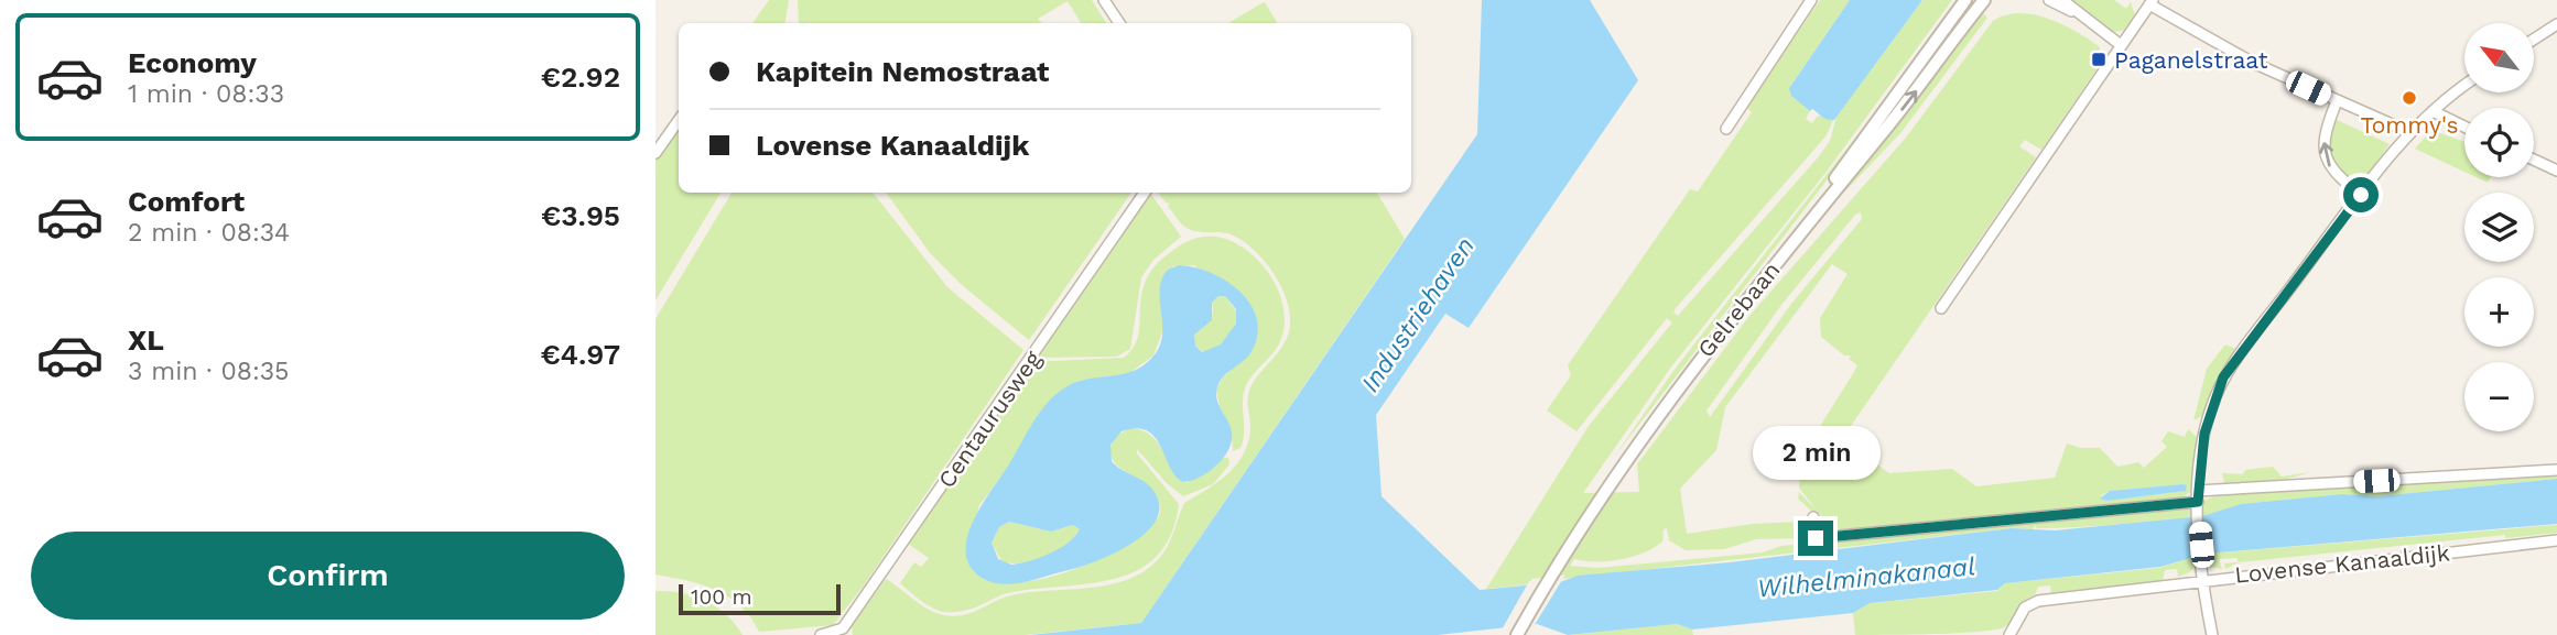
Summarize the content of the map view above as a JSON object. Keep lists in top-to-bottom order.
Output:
{
  "streets": {
    "street": ["Gelrebaan", "Centaurusweg", "Lovense Kanaaldijk"]
  },
  "water": ["Industriehaven", "Wilhelminakanaal"],
  "places": {
    "transit": ["Paganelstraat"],
    "other": ["Tommy's"]
  },
  "scale_bar": "100 m",
  "north": "top left",
  "page": {
    "list": [
      {
        "name": "Economy",
        "note": "1 min · 08:33",
        "value": "€2.92"
      },
      {
        "name": "Comfort",
        "note": "2 min · 08:34",
        "value": "€3.95"
      },
      {
        "name": "XL",
        "note": "3 min · 08:35",
        "value": "€4.97"
      }
    ],
    "map_buttons": ["+", "−"],
    "banner": ["Kapitein Nemostraat", "Lovense Kanaaldijk"],
    "bubble": "2 min",
    "buttons": "Confirm",
    "scale": "100 m"
  }
}
